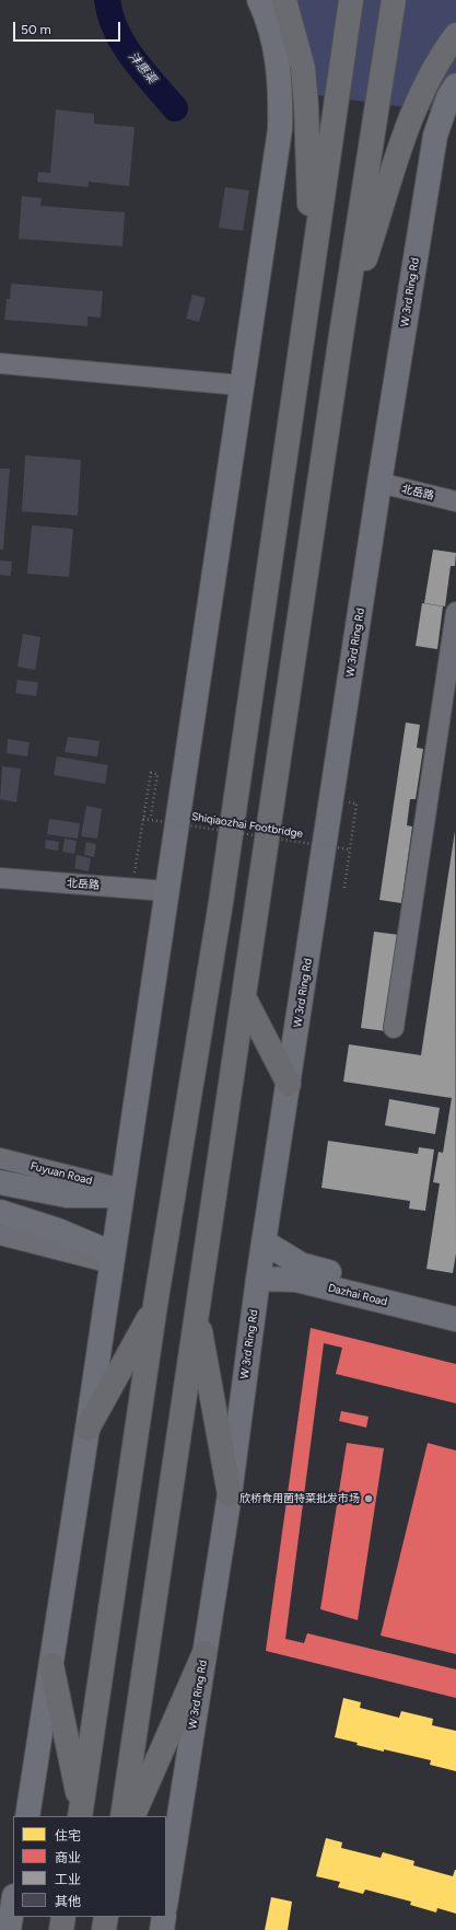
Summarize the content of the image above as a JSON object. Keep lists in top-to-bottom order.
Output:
{
  "streets": {
    "main road": ["W 3rd Ring Rd", "Fuyuan Road", "Dazhai Road"],
    "street": ["北岳路"],
    "path": ["Shiqiaozhai Footbridge"]
  },
  "crossings": [
    ["W 3rd Ring Rd", "北岳路"],
    ["W 3rd Ring Rd", "Dazhai Road"]
  ],
  "water": ["沣惠渠"],
  "places": ["欣桥食用菌特菜批发市场"],
  "legend": [
    "住宅",
    "商业",
    "工业",
    "其他"
  ],
  "scale_bar": "50 m"
}
